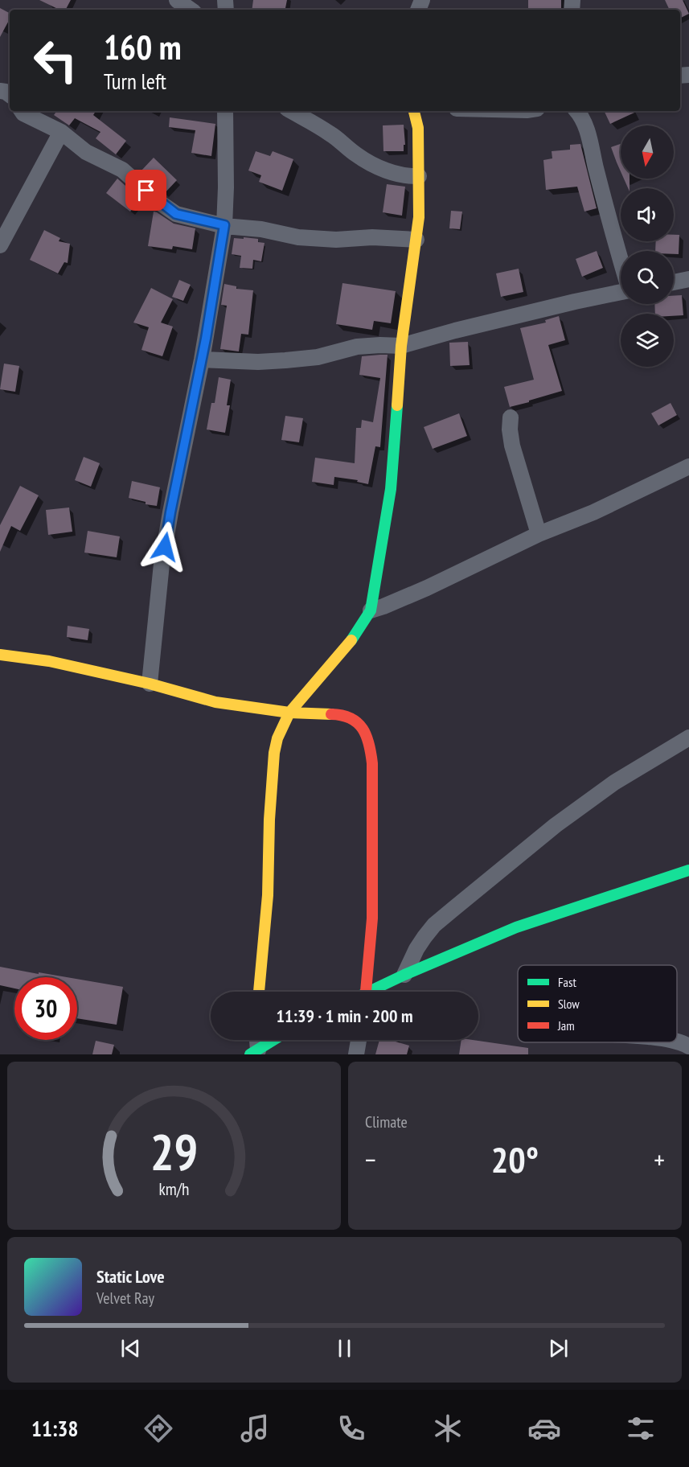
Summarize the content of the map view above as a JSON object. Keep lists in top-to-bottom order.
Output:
{
  "legend": ["Fast", "Slow", "Jam"],
  "north": "bottom",
  "page": {
    "turn": ["160 m", "Turn left"],
    "limit": "30",
    "trip": "11:39 · 1 min · 200 m",
    "tile": "Climate",
    "heat": ["−", "20°", "+"],
    "song": ["Static Love", "Velvet Ray"],
    "tabs": "11:38",
    "gauge": ["29", "km/h"]
  }
}
